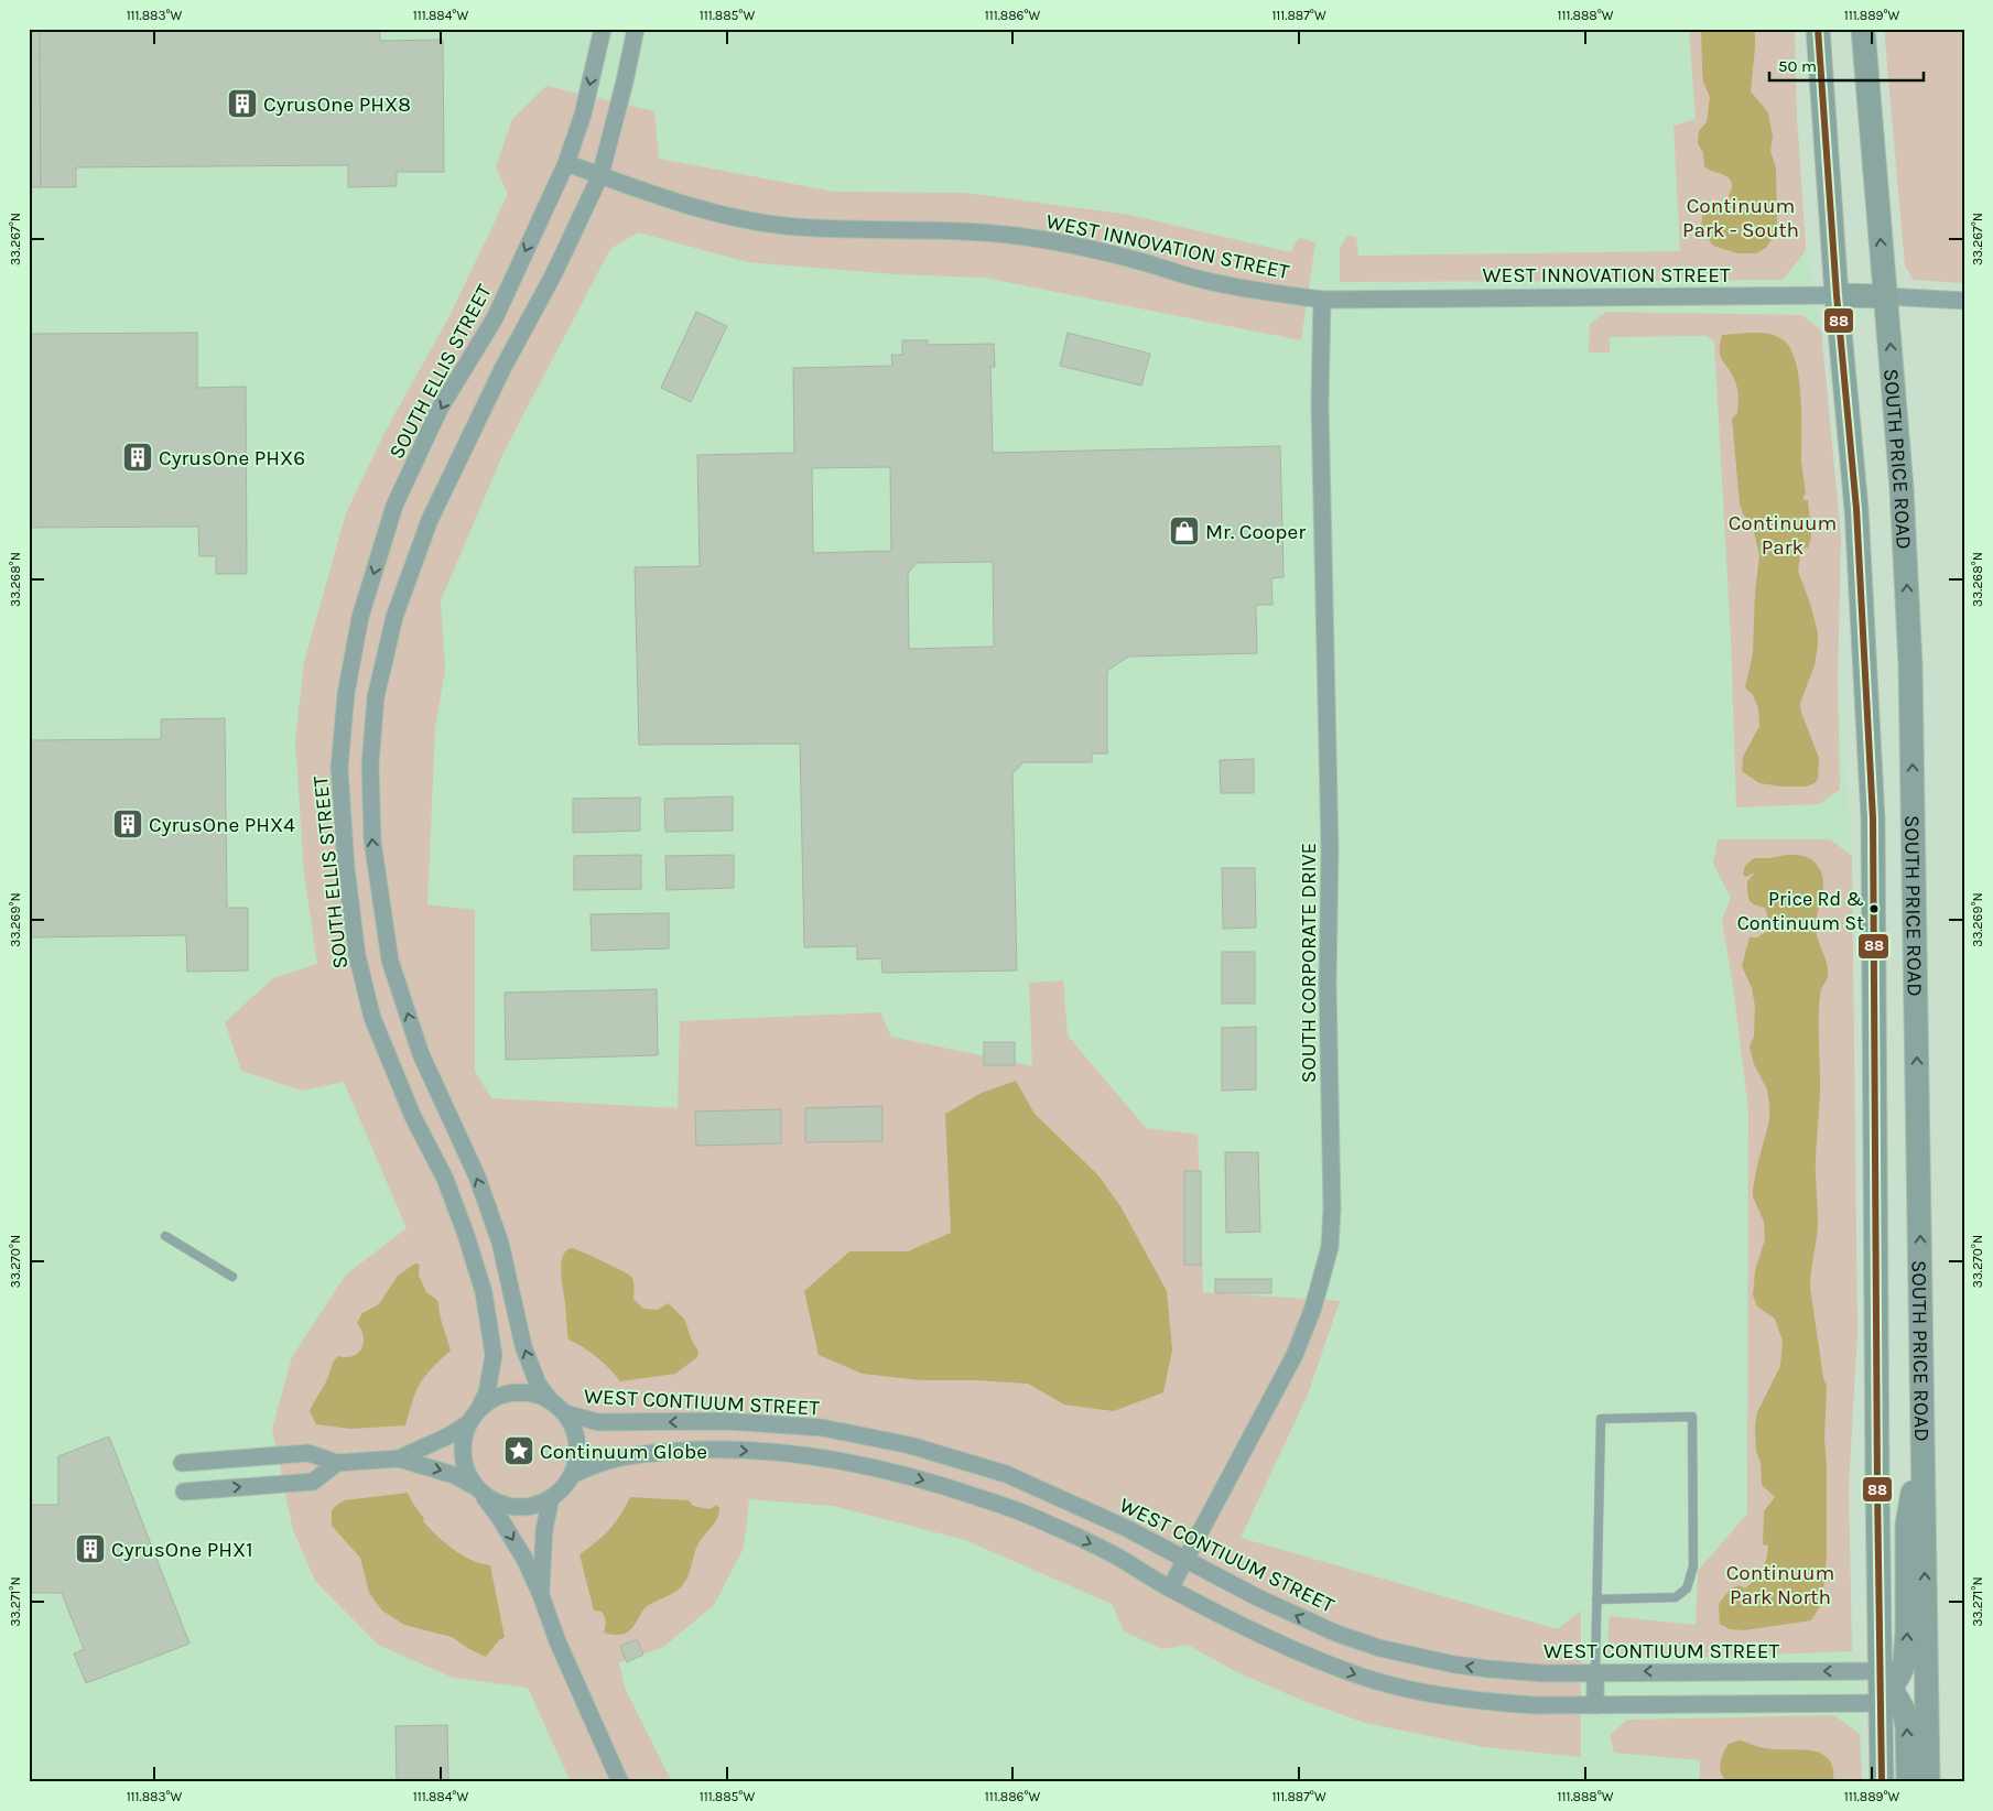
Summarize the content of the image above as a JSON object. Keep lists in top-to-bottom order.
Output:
{
  "streets": {
    "main road": ["SOUTH PRICE ROAD"],
    "street": [
      "WEST INNOVATION STREET",
      "SOUTH ELLIS STREET",
      "SOUTH CORPORATE DRIVE",
      "WEST CONTIUUM STREET"
    ]
  },
  "crossings": [
    ["WEST INNOVATION STREET", "SOUTH ELLIS STREET"],
    ["WEST INNOVATION STREET", "SOUTH PRICE ROAD"],
    ["WEST INNOVATION STREET", "SOUTH CORPORATE DRIVE"],
    ["SOUTH ELLIS STREET", "WEST CONTIUUM STREET"],
    ["SOUTH PRICE ROAD", "WEST CONTIUUM STREET"],
    ["SOUTH CORPORATE DRIVE", "WEST CONTIUUM STREET"]
  ],
  "parks": ["Continuum Park - South", "Continuum Park", "Continuum Park North"],
  "places": {
    "building": [
      "CyrusOne PHX8",
      "CyrusOne PHX6",
      "CyrusOne PHX4",
      "CyrusOne PHX1"
    ],
    "shop": ["Mr. Cooper"],
    "other": ["Price Rd & Continuum St"],
    "place": ["Continuum Globe"]
  },
  "lines": ["transit line 88"],
  "scale_bar": "50 m",
  "coordinates": [
    "111.883°W",
    "111.884°W",
    "111.885°W",
    "111.886°W",
    "111.887°W",
    "111.888°W",
    "111.889°W",
    "33.267°N",
    "33.268°N",
    "33.269°N",
    "33.270°N",
    "33.271°N"
  ]
}
